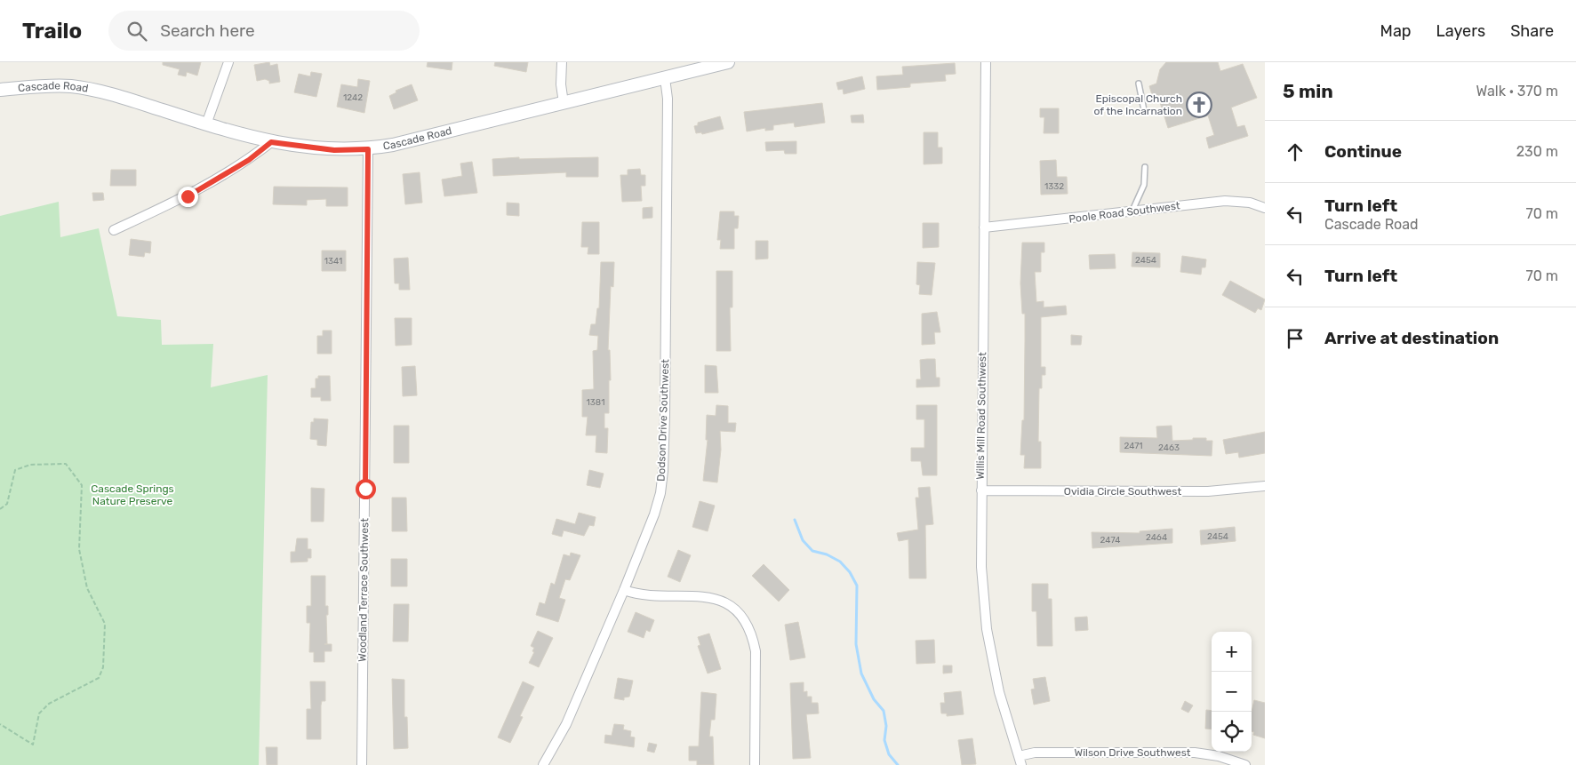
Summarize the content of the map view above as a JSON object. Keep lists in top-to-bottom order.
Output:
{
  "streets": {
    "main road": ["Cascade Road"],
    "street": [
      "Poole Road Southwest",
      "Willis Mill Road Southwest",
      "Dodson Drive Southwest",
      "Ovidia Circle Southwest",
      "Woodland Terrace Southwest",
      "Wilson Drive Southwest"
    ]
  },
  "crossings": [
    ["Cascade Road", "Dodson Drive Southwest"],
    ["Cascade Road", "Woodland Terrace Southwest"],
    ["Poole Road Southwest", "Willis Mill Road Southwest"],
    ["Willis Mill Road Southwest", "Ovidia Circle Southwest"],
    ["Willis Mill Road Southwest", "Wilson Drive Southwest"]
  ],
  "parks": ["Cascade Springs Nature Preserve"],
  "places": {
    "church": ["Episcopal Church of the Incarnation"]
  },
  "house_numbers": [
    "1242",
    "1332",
    "2454",
    "1341",
    "1381",
    "2471",
    "2463",
    "2454",
    "2464",
    "2474"
  ],
  "page": {
    "header": "Trailo",
    "search": "Search here",
    "nav": ["Map", "Layers", "Share"],
    "heading": ["5 min", "Walk · 370 m"],
    "list": [
      ["Continue", "230 m"],
      ["Turn left", "Cascade Road", "70 m"],
      ["Turn left", "70 m"],
      "Arrive at destination"
    ],
    "map_buttons": ["+", "−"]
  }
}
